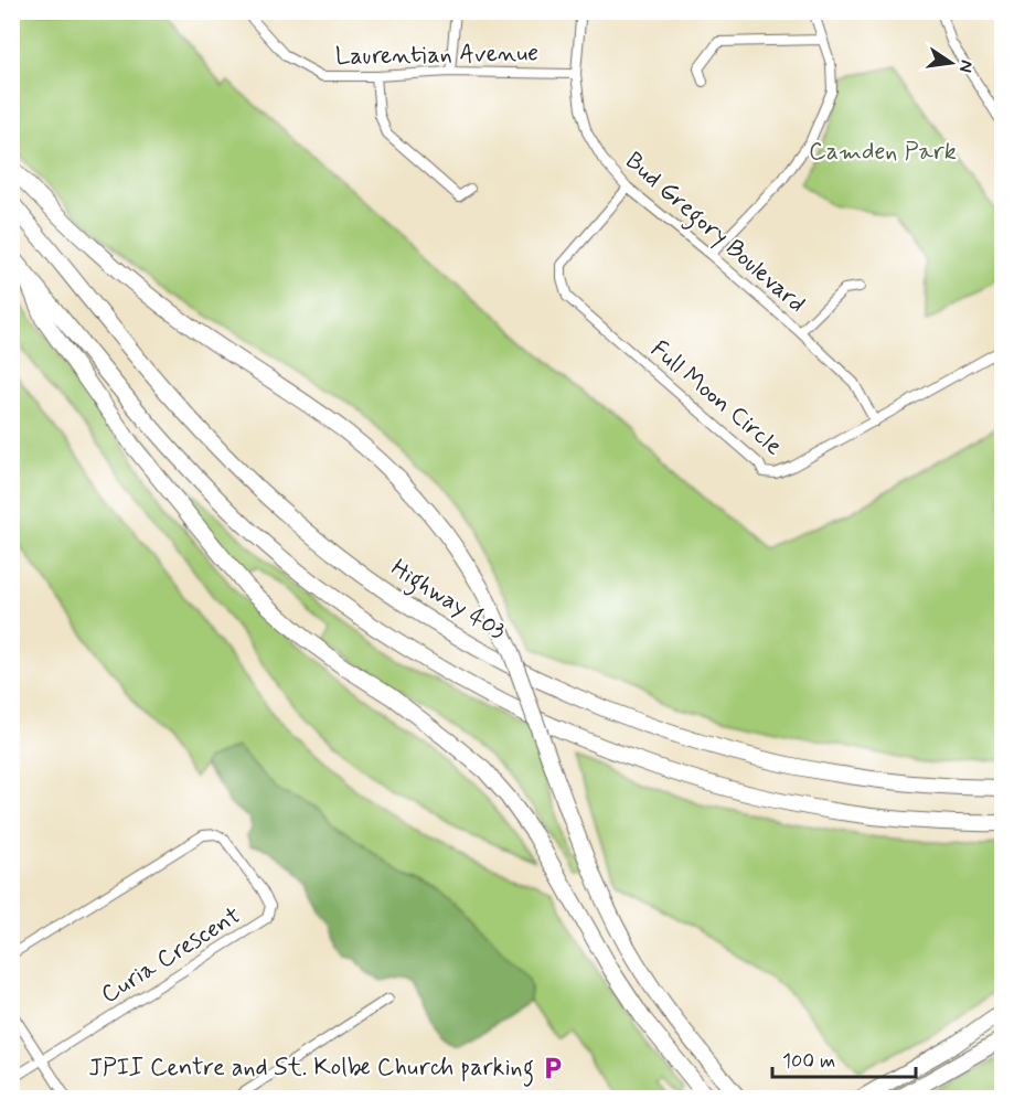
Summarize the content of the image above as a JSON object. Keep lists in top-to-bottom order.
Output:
{
  "streets": {
    "highway": ["Highway 403"],
    "street": [
      "Laurentian Avenue",
      "Bud Gregory Boulevard",
      "Full Moon Circle",
      "Curia Crescent"
    ]
  },
  "crossings": [
    ["Laurentian Avenue", "Bud Gregory Boulevard"],
    ["Bud Gregory Boulevard", "Full Moon Circle"]
  ],
  "parks": ["Camden Park"],
  "places": {
    "parking": ["JPII Centre and St. Kolbe Church parking"]
  },
  "scale_bar": "100 m",
  "north": "right"
}
